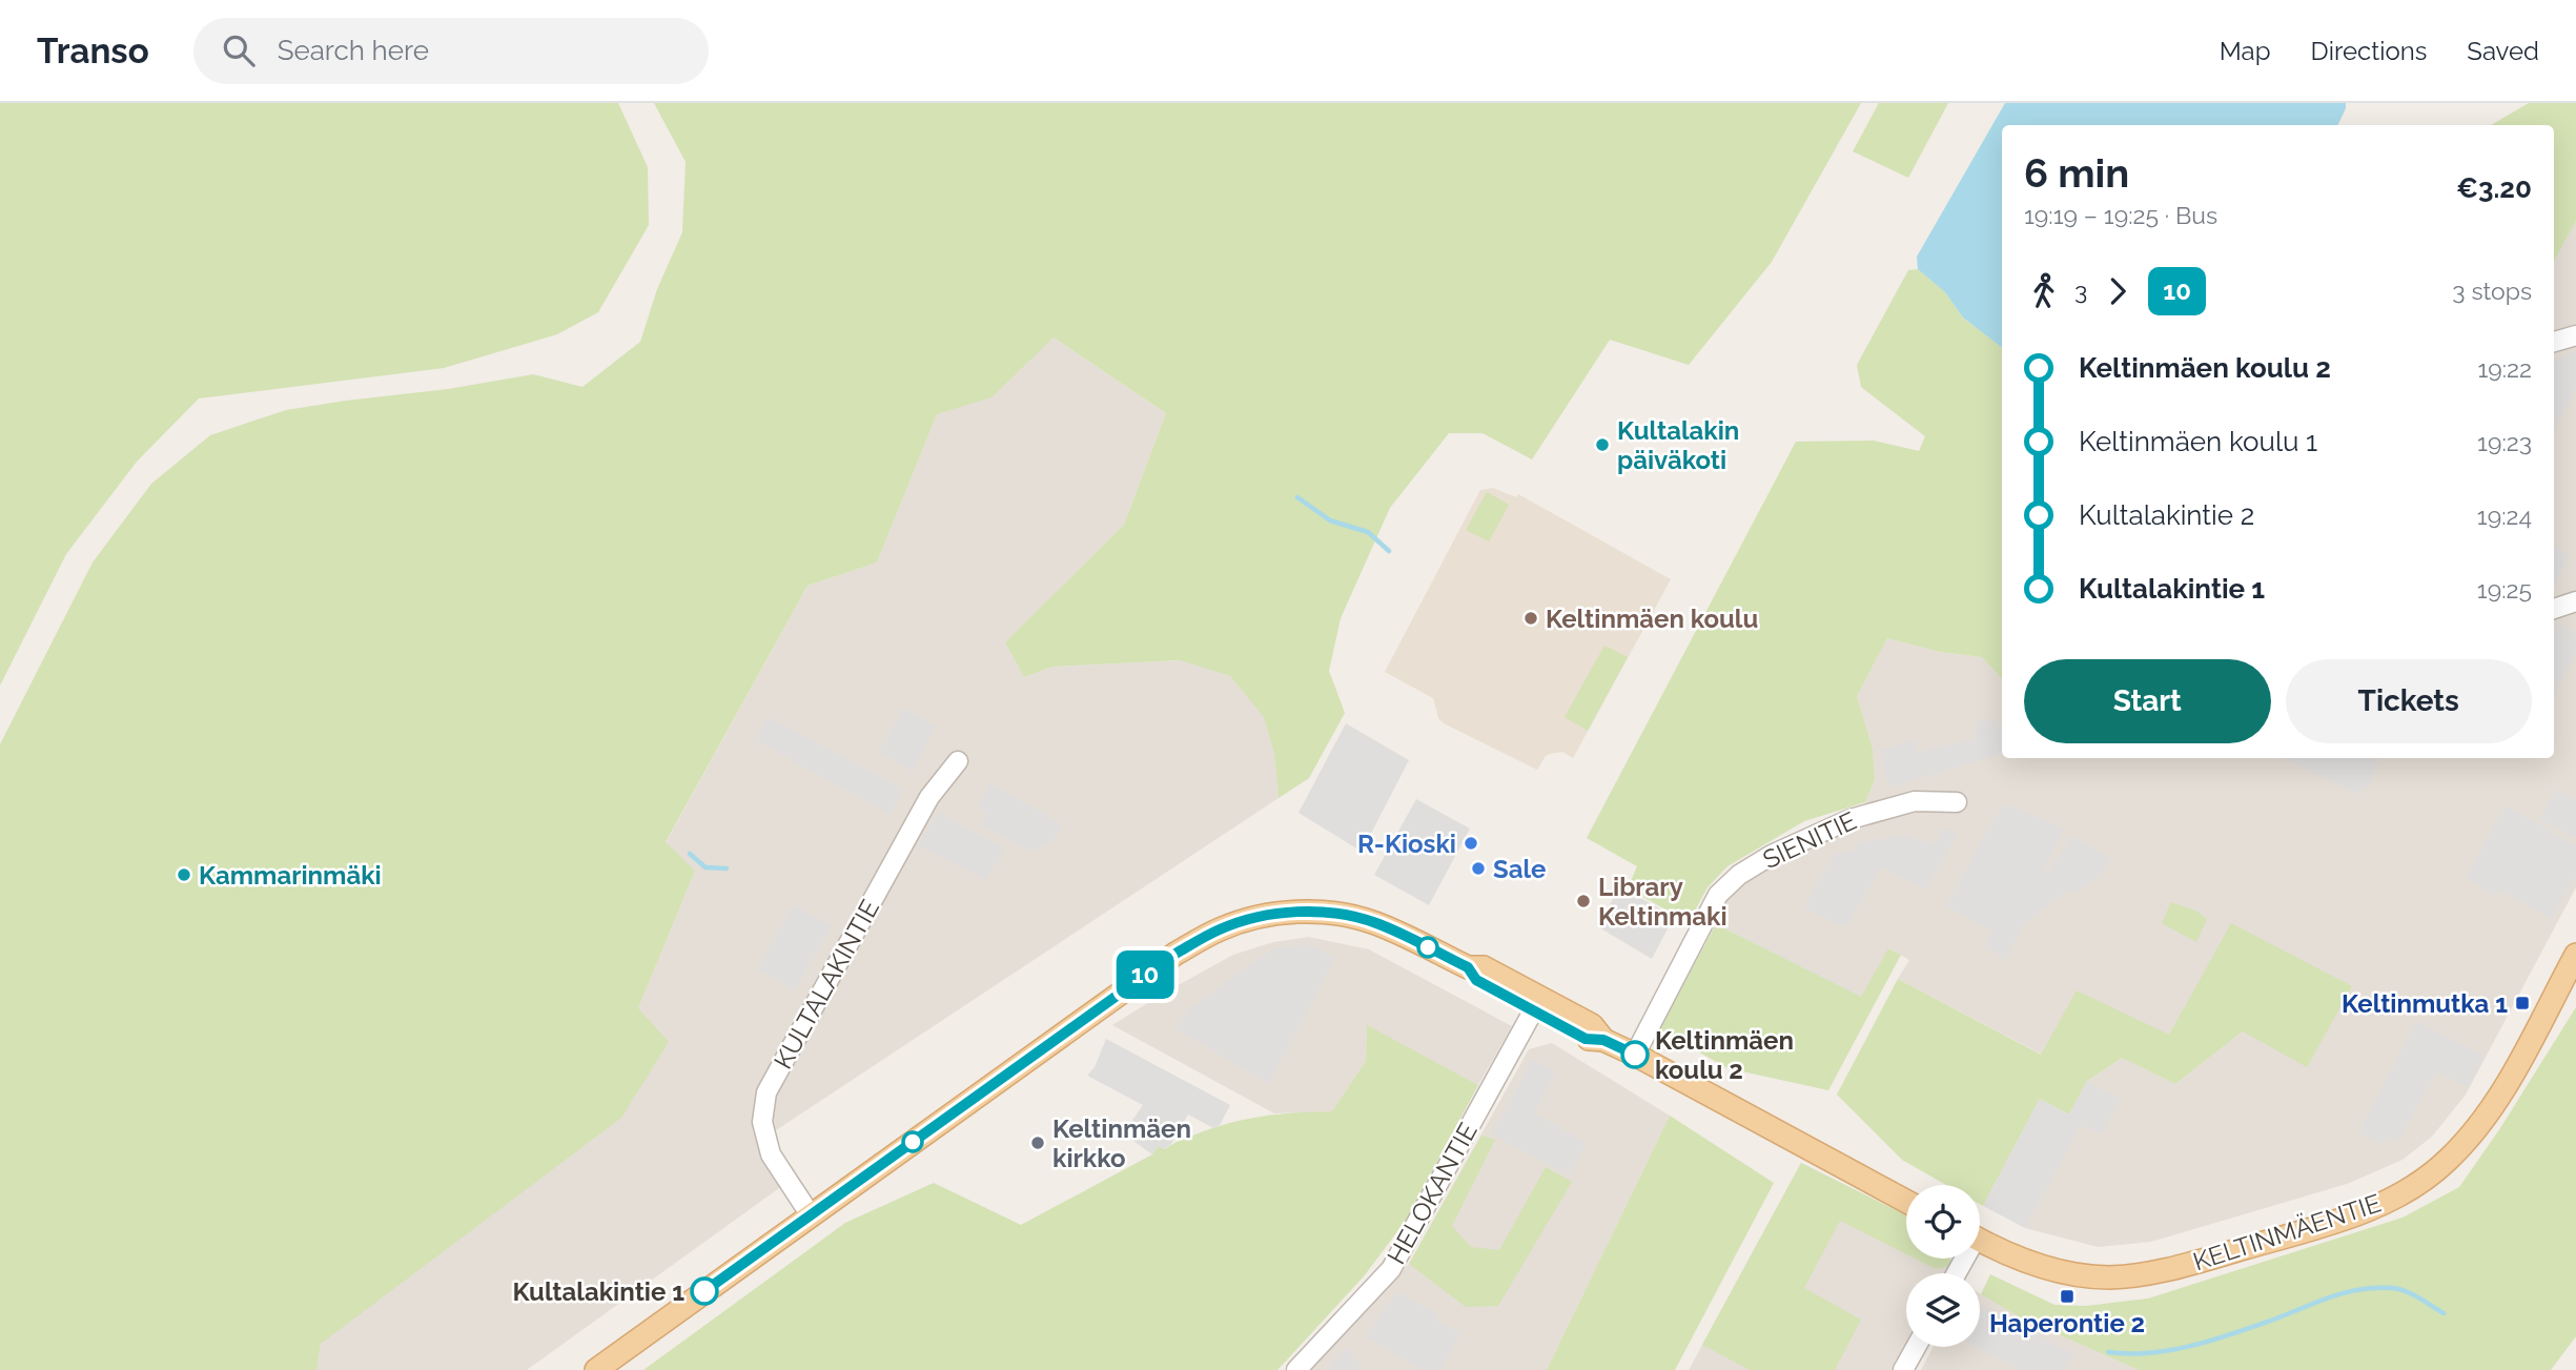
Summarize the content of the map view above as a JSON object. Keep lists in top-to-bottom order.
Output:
{
  "streets": {
    "main road": ["KELTINMÄENTIE"],
    "street": ["SIENITIE", "KULTALAKINTIE", "HELOKANTIE"]
  },
  "places": {
    "other": [
      "Kultalakin päiväkoti",
      "Keltinmäen koulu",
      "R-Kioski",
      "Sale",
      "Kammarinmäki",
      "Library Keltinmaki",
      "Keltinmäen koulu 2",
      "Keltinmäen kirkko",
      "Kultalakintie 1"
    ],
    "transit": ["Keltinmutka 1", "Haperontie 2"]
  },
  "lines": ["bus line 10"],
  "page": {
    "header": "Transo",
    "search": "Search here",
    "nav": ["Map", "Directions", "Saved"],
    "on_map": "10",
    "heading": ["6 min", "19:19 – 19:25 · Bus", "€3.20"],
    "legs": ["3", "10", "3 stops"],
    "list": [
      {
        "name": "Keltinmäen koulu 2",
        "value": "19:22"
      },
      {
        "name": "Keltinmäen koulu 1",
        "value": "19:23"
      },
      {
        "name": "Kultalakintie 2",
        "value": "19:24"
      },
      {
        "name": "Kultalakintie 1",
        "value": "19:25"
      }
    ],
    "buttons": ["Start", "Tickets"]
  }
}
